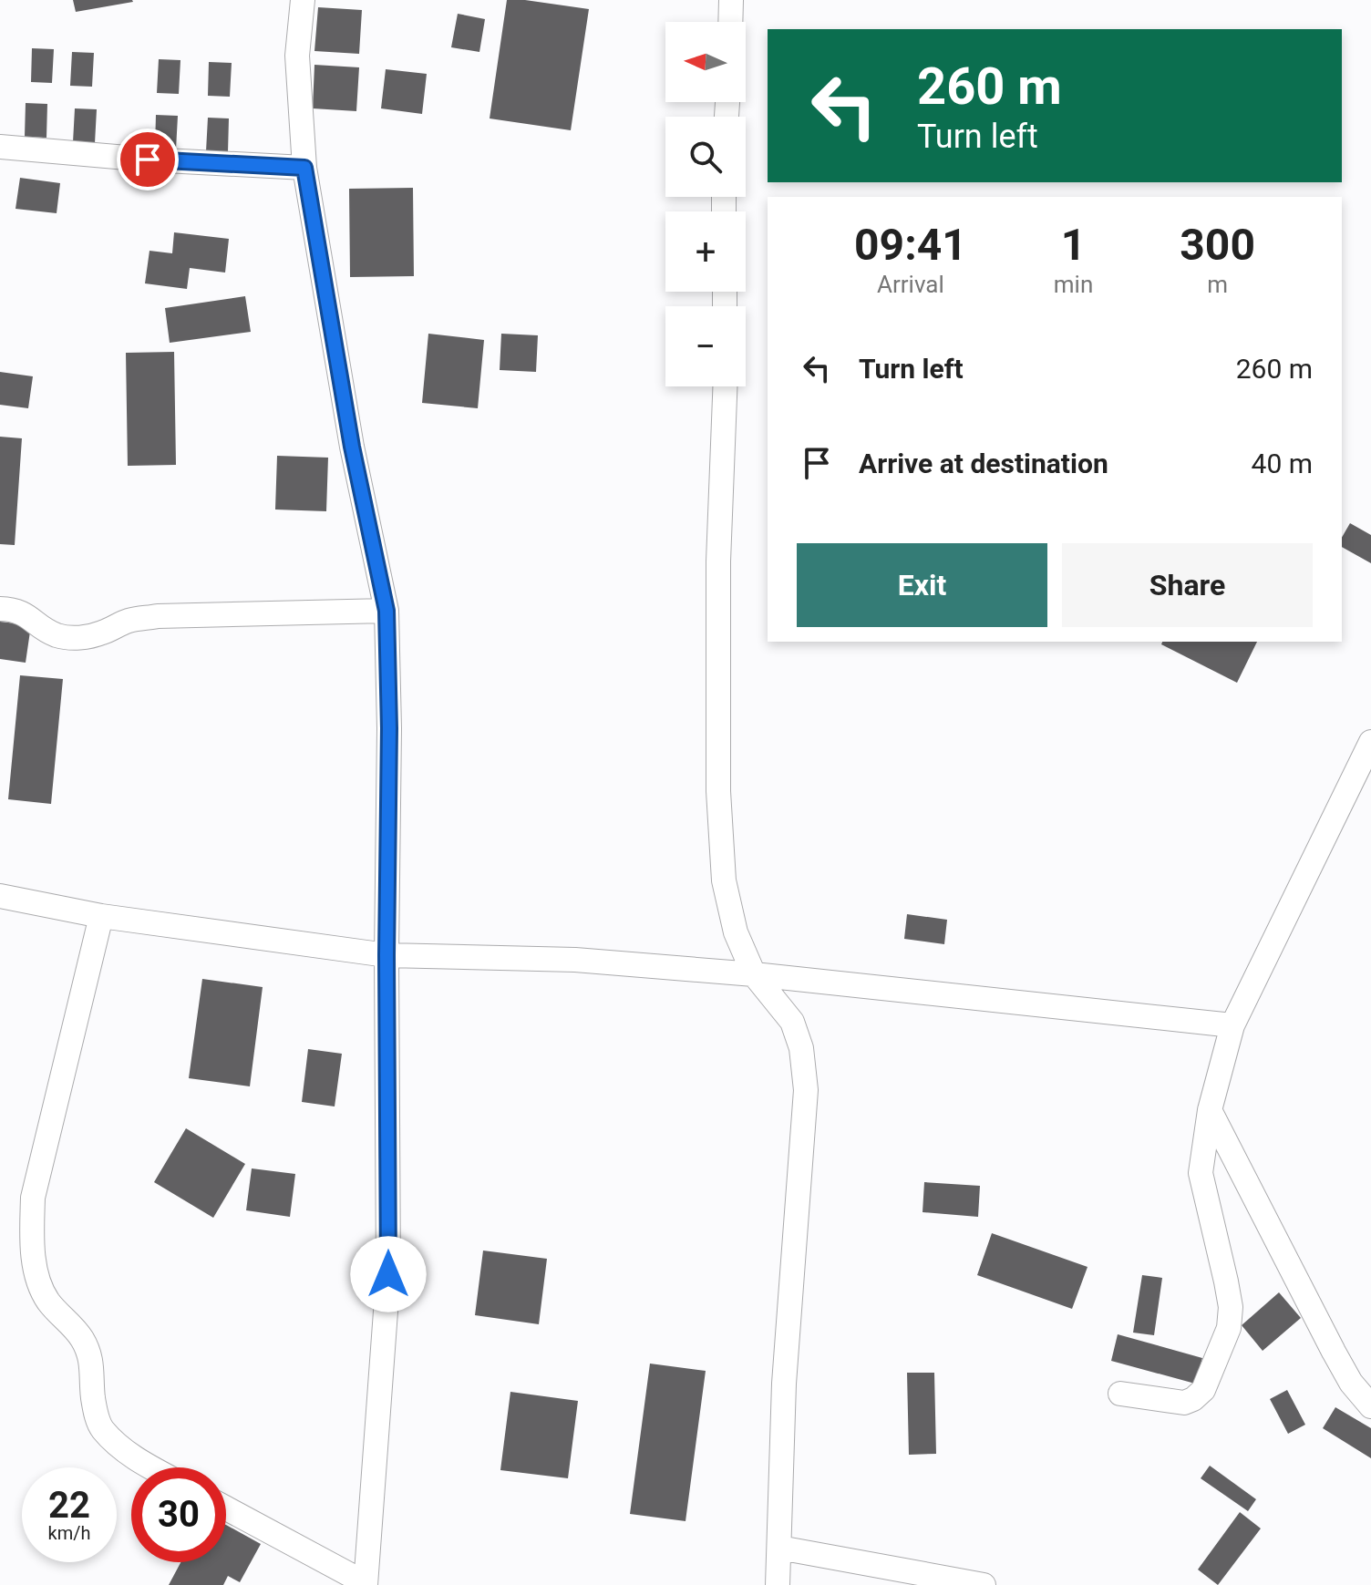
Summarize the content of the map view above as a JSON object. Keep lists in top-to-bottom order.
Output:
{
  "north": "left",
  "page": {
    "map_buttons": ["+", "−"],
    "turn": ["260 m", "Turn left"],
    "eta": [
      "09:41",
      "Arrival",
      "1",
      "min",
      "300",
      "m"
    ],
    "list": [
      {
        "name": "Turn left",
        "value": "260 m"
      },
      {
        "name": "Arrive at destination",
        "value": "40 m"
      }
    ],
    "buttons": ["Exit", "Share"],
    "speed": "22 km/h",
    "limit": "30"
  }
}
